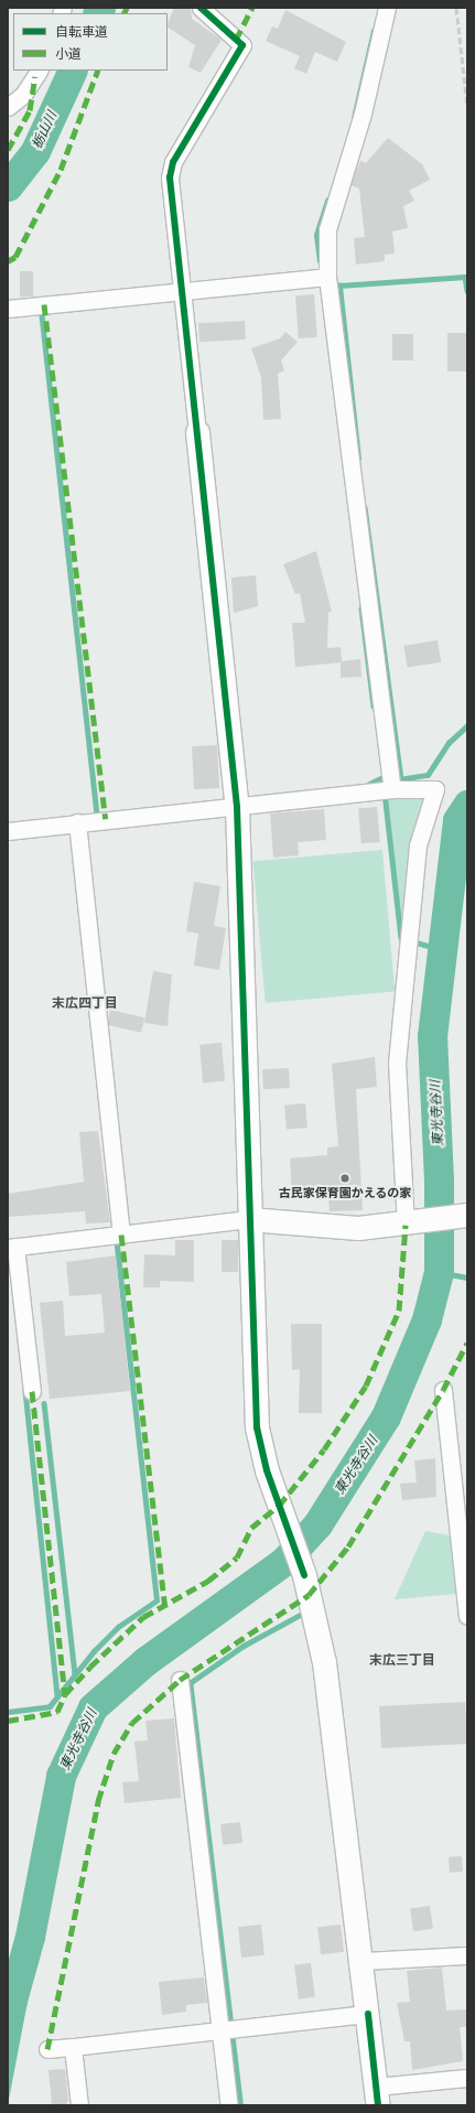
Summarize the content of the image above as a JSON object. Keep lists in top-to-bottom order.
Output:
{
  "districts": ["末広四丁目", "末広三丁目"],
  "water": ["栃山川", "東光寺谷川"],
  "places": ["古民家保育園かえるの家"],
  "legend": ["自転車道", "小道"]
}
